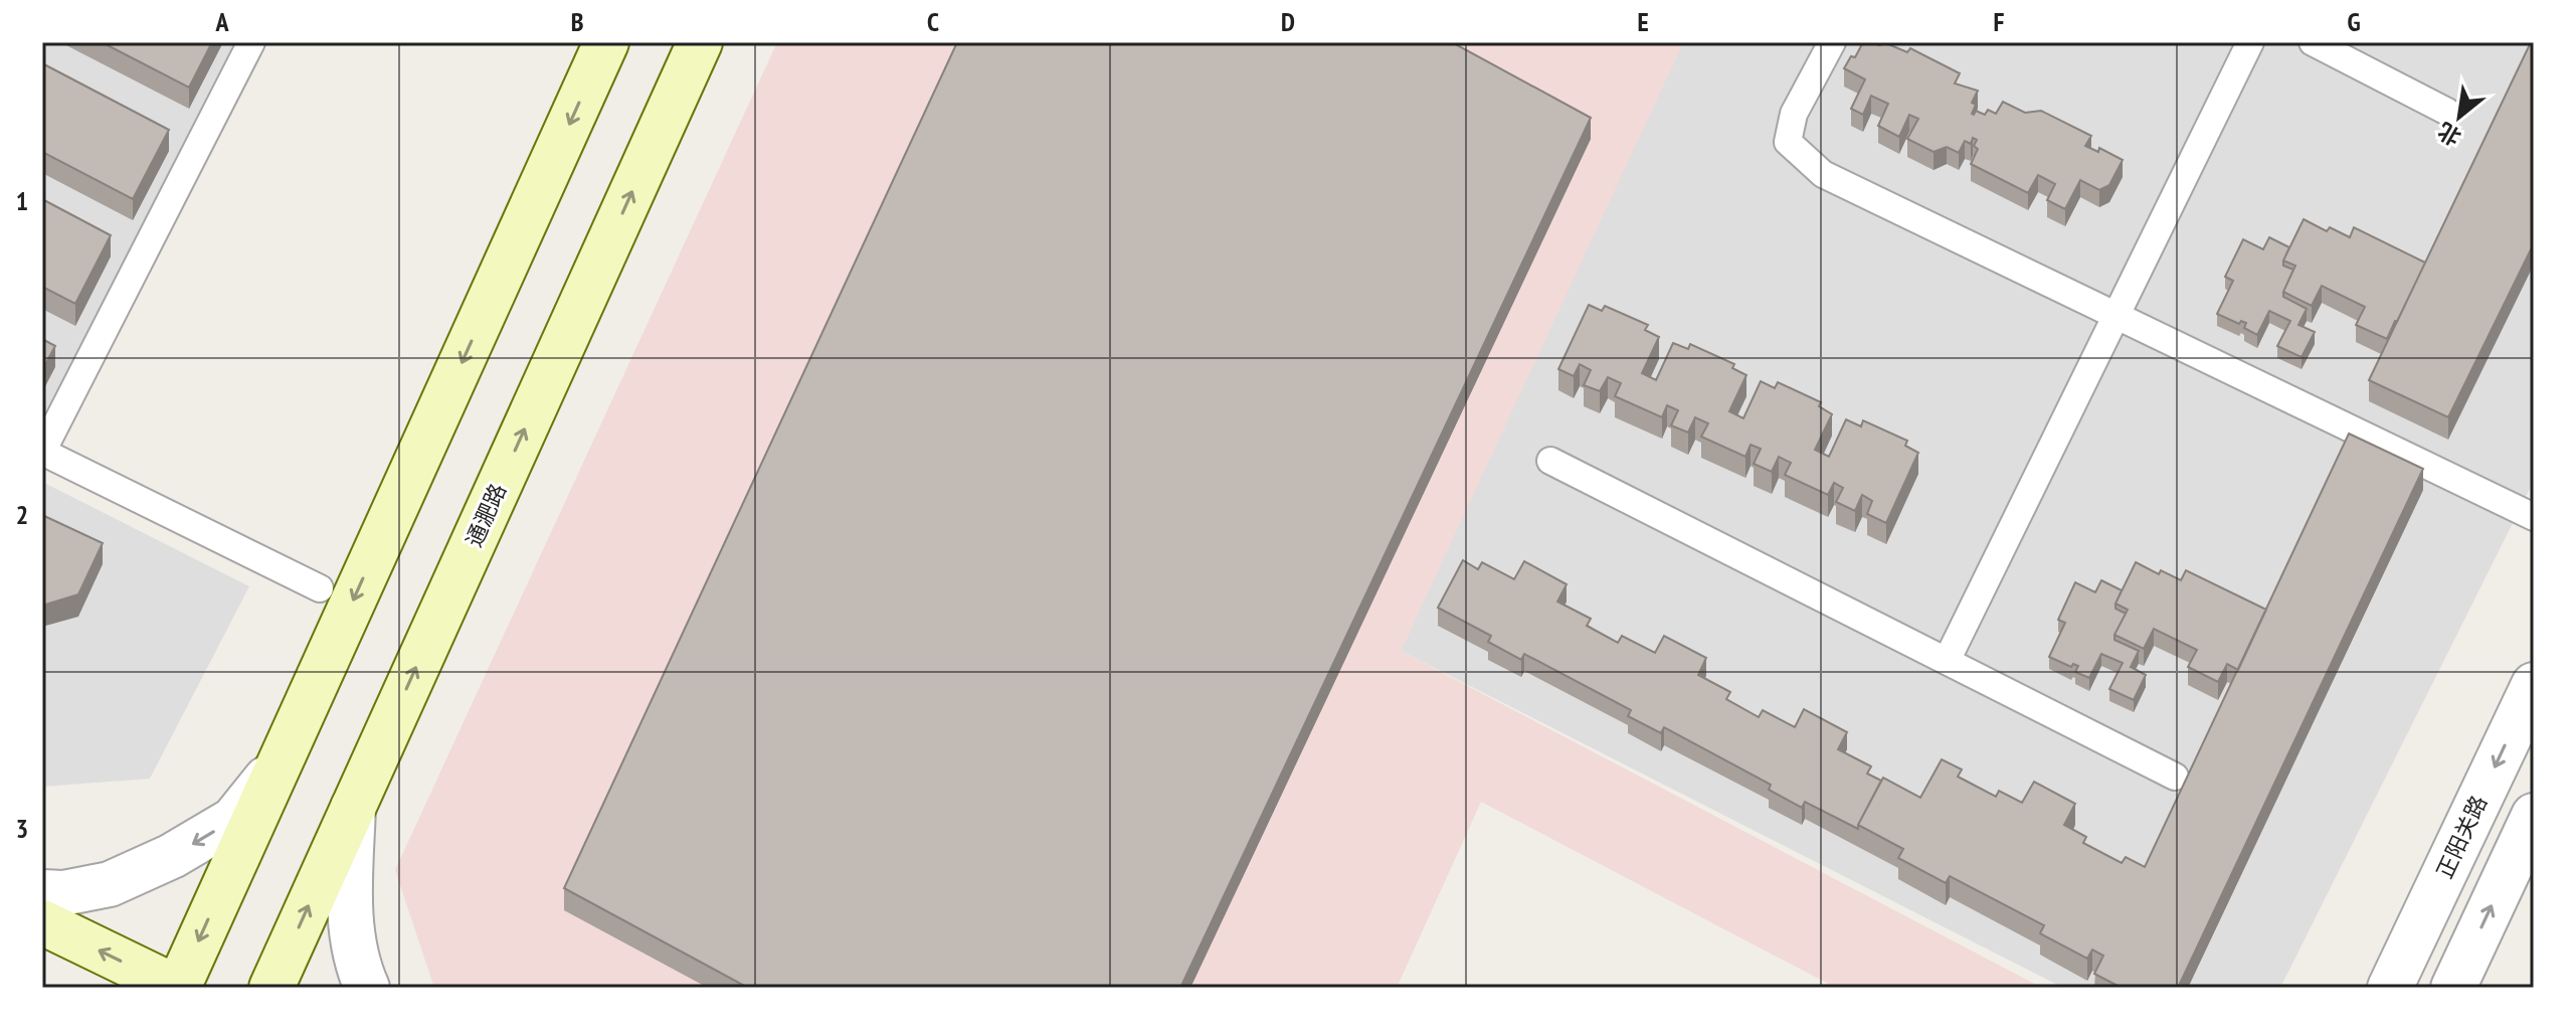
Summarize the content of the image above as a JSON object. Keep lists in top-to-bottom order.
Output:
{
  "streets": {
    "main road": ["通淝路"],
    "street": ["正阳关路"]
  },
  "north": "bottom left",
  "grid": {
    "columns": [
      "A",
      "B",
      "C",
      "D",
      "E",
      "F",
      "G"
    ],
    "rows": ["1", "2", "3"]
  }
}
